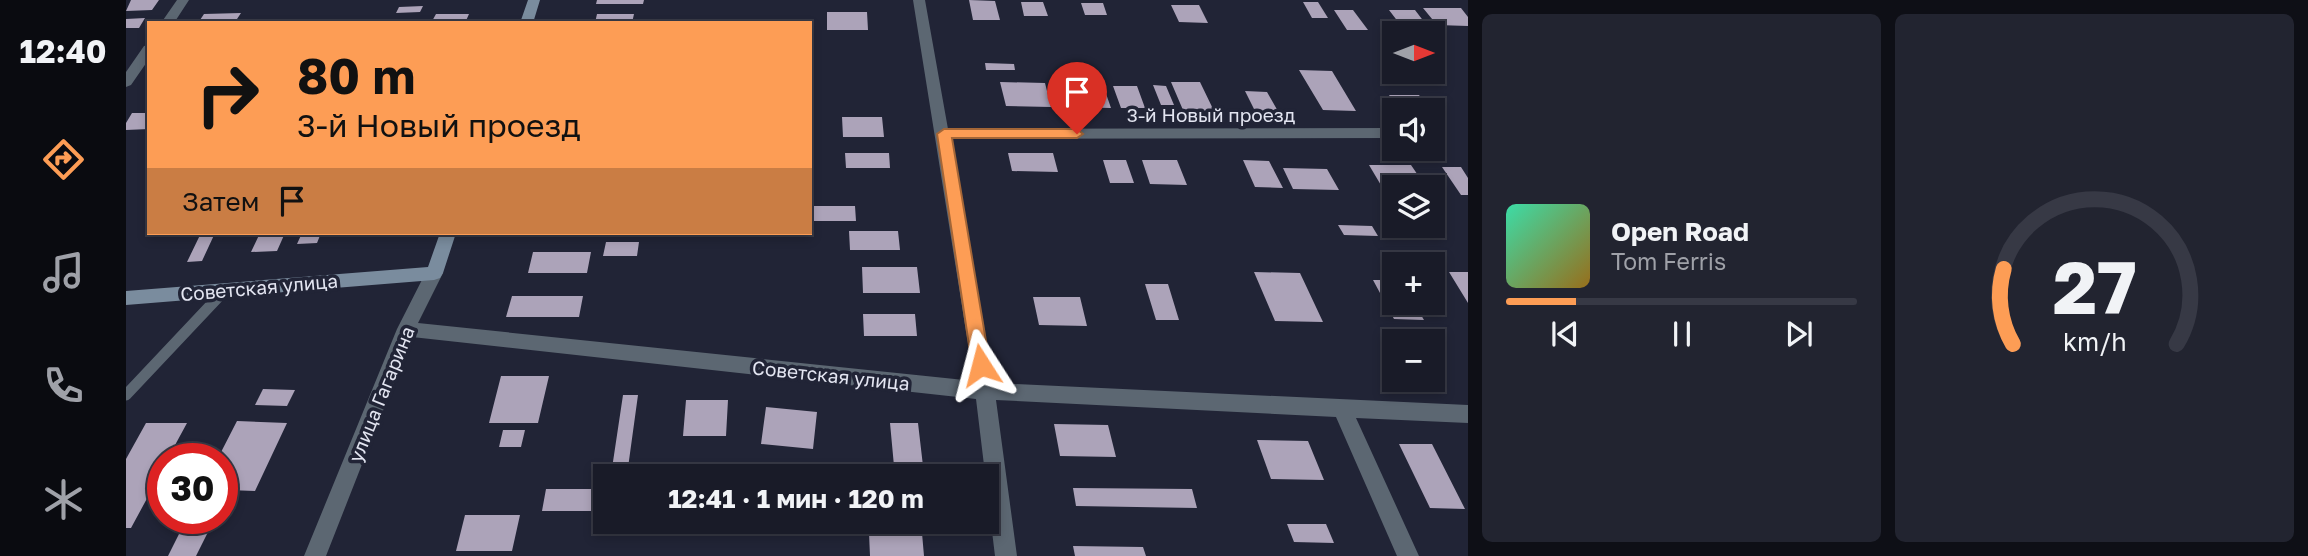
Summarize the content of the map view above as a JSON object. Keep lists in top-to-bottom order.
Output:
{
  "streets": {
    "street": ["3-й Новый проезд", "Советская улица", "улица Гагарина"]
  },
  "crossings": [
    ["Советская улица", "улица Гагарина"]
  ],
  "north": "right",
  "page": {
    "tabs": "12:40",
    "map_buttons": ["+", "−"],
    "turn": ["80 m", "3-й Новый проезд"],
    "then": "Затем",
    "song": ["Open Road", "Tom Ferris"],
    "limit": "30",
    "trip": "12:41 · 1 мин · 120 m",
    "gauge": ["27", "km/h"]
  }
}
